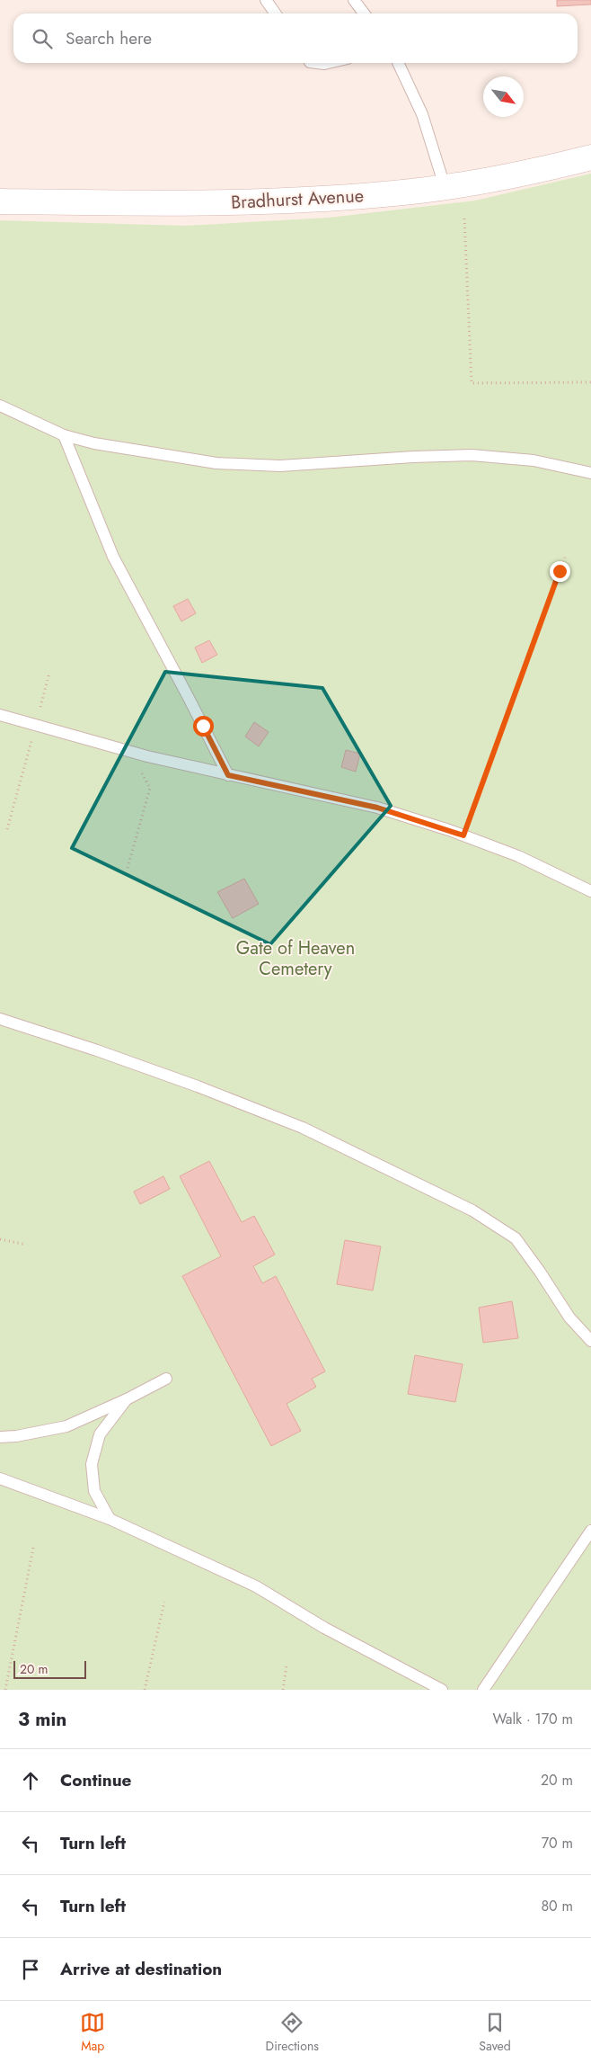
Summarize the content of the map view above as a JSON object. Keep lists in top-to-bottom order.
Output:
{
  "streets": {
    "main road": ["Bradhurst Avenue"]
  },
  "parks": ["Gate of Heaven Cemetery"],
  "scale_bar": "20 m",
  "north": "bottom right",
  "page": {
    "search": "Search here",
    "scale": "20 m",
    "heading": ["3 min", "Walk · 170 m"],
    "list": [
      ["Continue", "20 m"],
      ["Turn left", "70 m"],
      ["Turn left", "80 m"],
      "Arrive at destination"
    ],
    "nav": ["Map", "Directions", "Saved"]
  }
}
